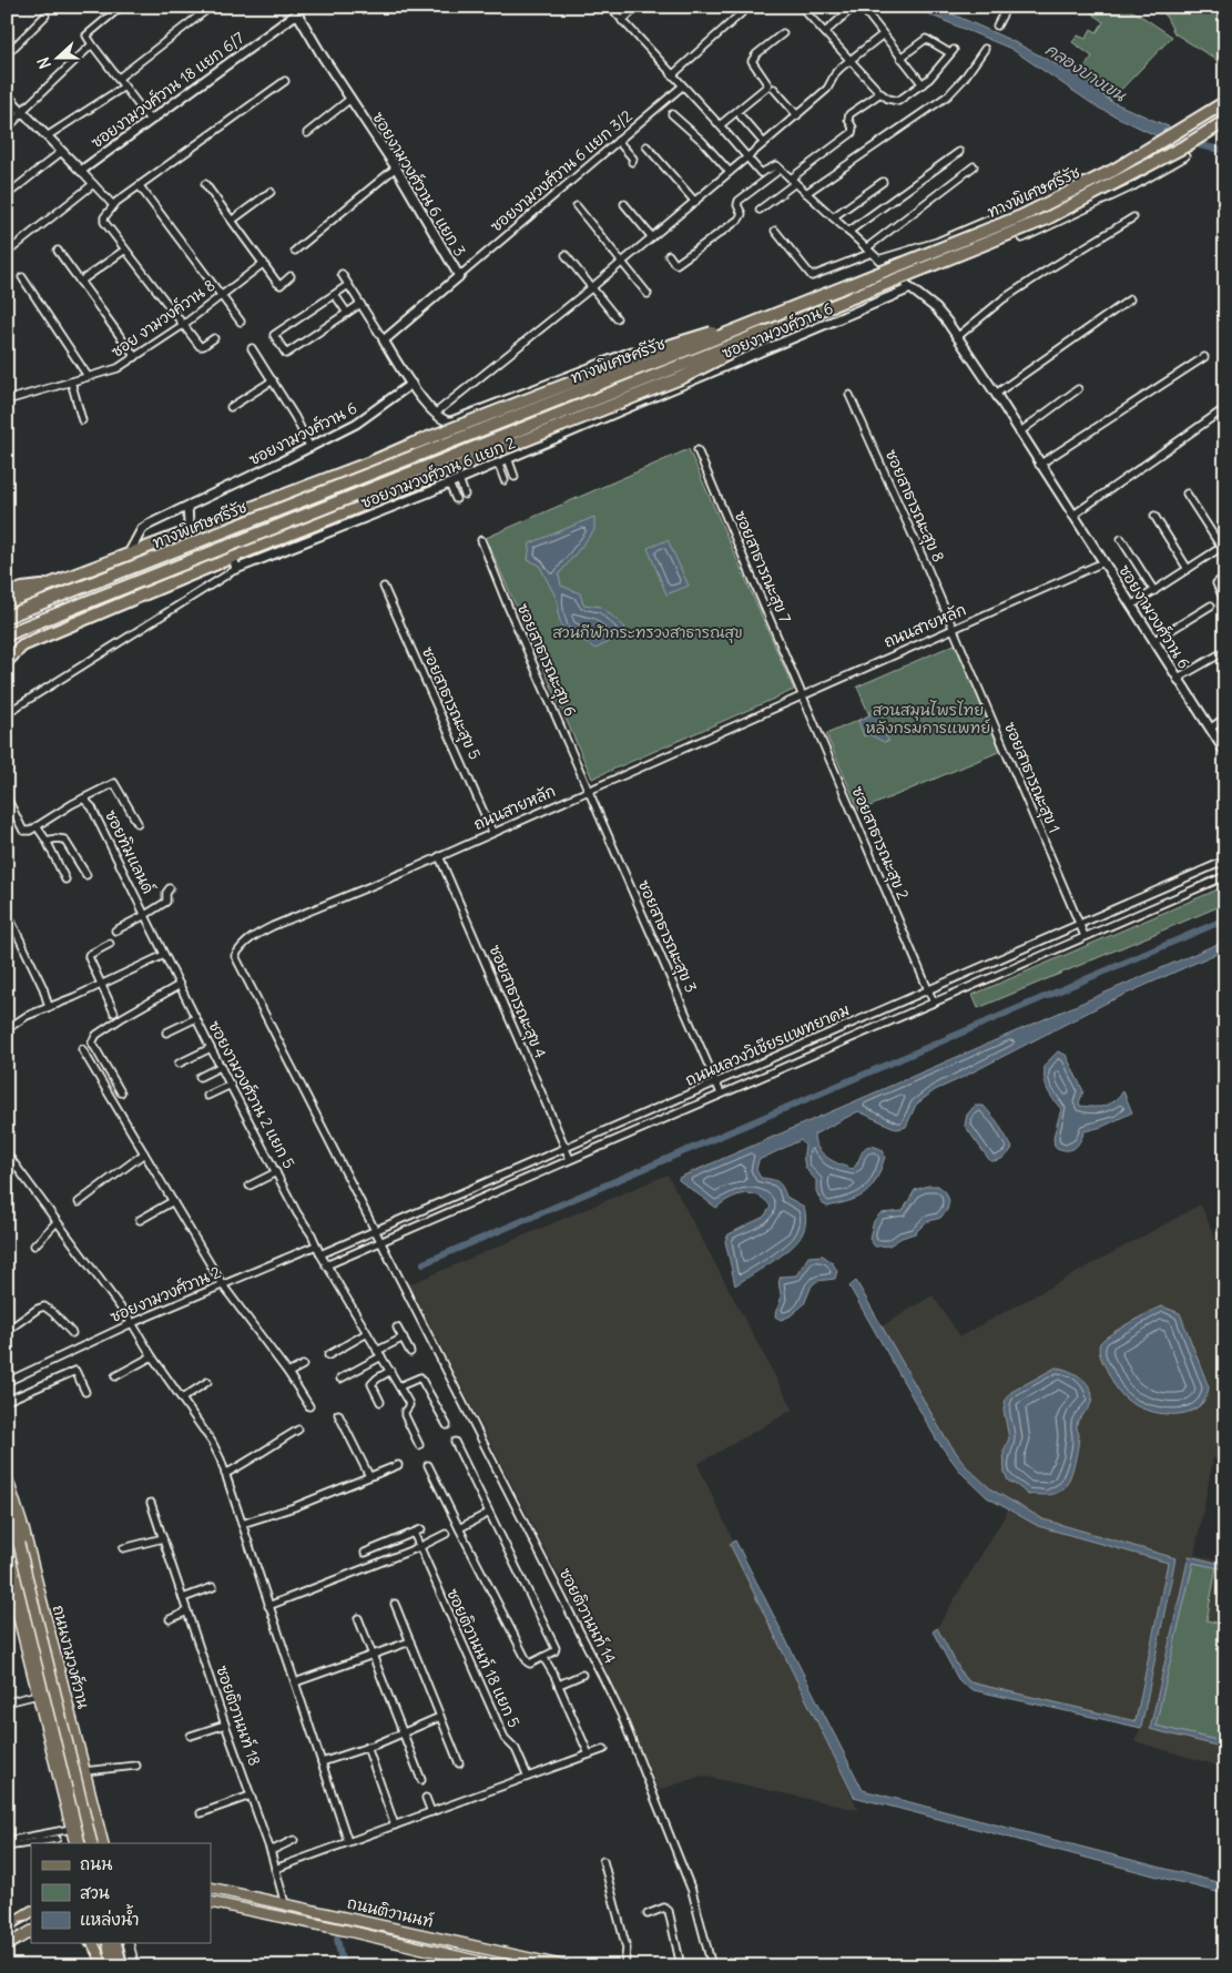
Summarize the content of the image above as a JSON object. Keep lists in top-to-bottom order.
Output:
{
  "streets": {
    "highway": ["ทางพิเศษศรีรัช"],
    "main road": ["ถนนงามวงศ์วาน", "ถนนติวานนท์"],
    "street": [
      "ซอยงามวงศ์วาน 18 แยก 6/7",
      "ซอยงามวงศ์วาน 6 แยก 3/2",
      "ซอยงามวงศ์วาน 6 แยก 3",
      "ซอย งามวงค์วาน 8",
      "ซอยงามวงศ์วาน 6",
      "ซอยงามวงศ์วาน 6 แยก 2",
      "ซอยสาธารณะสุข 8",
      "ซอยสาธารณะสุข 7",
      "ถนนสายหลัก",
      "ซอยสาธารณะสุข 6",
      "ซอยสาธารณะสุข 5",
      "ซอยสาธารณะสุข 1",
      "ซอยสาธารณะสุข 2",
      "ซอยทิมแลนด์",
      "ซอยสาธารณะสุข 3",
      "ซอยสาธารณะสุข 4",
      "ถนนหลวงวิเชียรแพทยาคม",
      "ซอยงามวงศ์วาน 2 แยก 5",
      "ซอยงามวงศ์วาน 2",
      "ซอยติวานนท์ 14",
      "ซอยติวานนท์ 18 แยก 5",
      "ซอยติวานนท์ 18"
    ]
  },
  "crossings": [
    ["ซอยงามวงศ์วาน 18 แยก 6/7", "ซอยงามวงศ์วาน 6 แยก 3"],
    ["ซอยงามวงศ์วาน 6 แยก 3/2", "ซอยงามวงศ์วาน 6 แยก 3"],
    ["ซอยงามวงศ์วาน 6", "ซอยงามวงศ์วาน 6 แยก 2"],
    ["ซอยงามวงศ์วาน 6", "ถนนสายหลัก"],
    ["ซอยสาธารณะสุข 8", "ถนนสายหลัก"],
    ["ซอยสาธารณะสุข 8", "ซอยสาธารณะสุข 1"],
    ["ซอยสาธารณะสุข 7", "ถนนสายหลัก"],
    ["ซอยสาธารณะสุข 7", "ซอยสาธารณะสุข 2"],
    ["ถนนสายหลัก", "ซอยสาธารณะสุข 6"],
    ["ถนนสายหลัก", "ซอยสาธารณะสุข 5"],
    ["ถนนสายหลัก", "ซอยสาธารณะสุข 1"],
    ["ถนนสายหลัก", "ซอยสาธารณะสุข 2"],
    ["ถนนสายหลัก", "ซอยสาธารณะสุข 3"],
    ["ถนนสายหลัก", "ซอยสาธารณะสุข 4"],
    ["ถนนสายหลัก", "ถนนหลวงวิเชียรแพทยาคม"],
    ["ถนนสายหลัก", "ซอยติวานนท์ 14"],
    ["ซอยสาธารณะสุข 6", "ซอยสาธารณะสุข 3"],
    ["ซอยสาธารณะสุข 1", "ถนนหลวงวิเชียรแพทยาคม"],
    ["ซอยสาธารณะสุข 2", "ถนนหลวงวิเชียรแพทยาคม"],
    ["ซอยทิมแลนด์", "ซอยงามวงศ์วาน 2 แยก 5"],
    ["ซอยสาธารณะสุข 3", "ถนนหลวงวิเชียรแพทยาคม"],
    ["ซอยสาธารณะสุข 4", "ถนนหลวงวิเชียรแพทยาคม"],
    ["ถนนหลวงวิเชียรแพทยาคม", "ซอยติวานนท์ 14"],
    ["ซอยงามวงศ์วาน 2 แยก 5", "ซอยงามวงศ์วาน 2"],
    ["ซอยติวานนท์ 18", "ถนนติวานนท์"]
  ],
  "water": ["คลองบางเขน"],
  "parks": ["สวนกีฬากระทรวงสาธารณสุข", "สวนสมุนไพรไทย หลังกรมการแพทย์"],
  "legend": ["ถนน", "สวน", "แหล่งน้ำ"],
  "north": "left"
}
